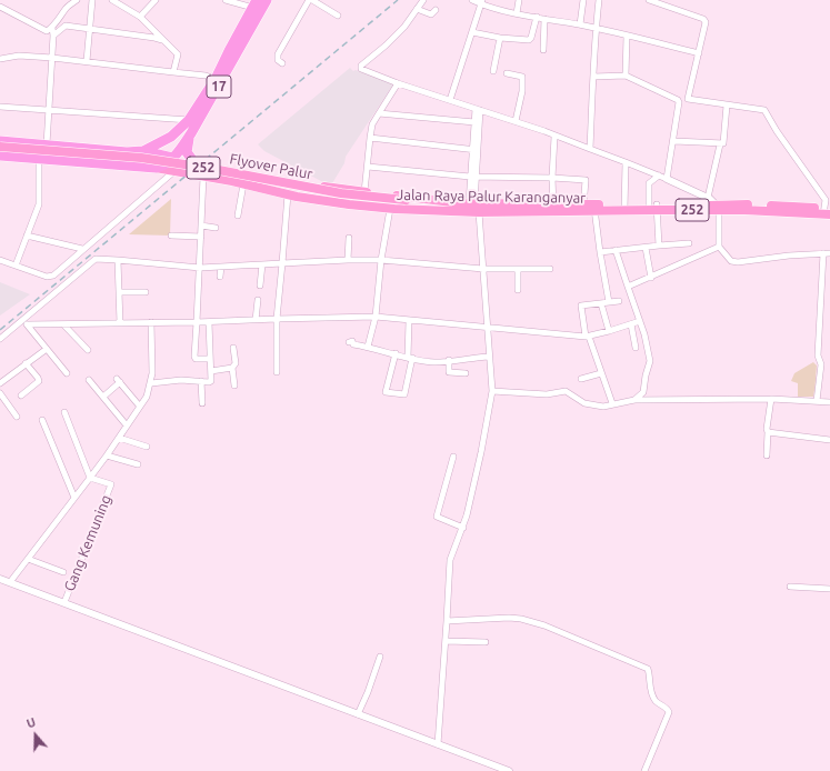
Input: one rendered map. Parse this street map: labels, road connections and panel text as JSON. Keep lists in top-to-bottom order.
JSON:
{
  "streets": {
    "highway": ["17"],
    "main road": ["Flyover Palur", "252", "Jalan Raya Palur Karanganyar"],
    "street": ["Gang Kemuning"]
  },
  "crossings": [
    ["17", "Jalan Raya Palur Karanganyar"],
    ["Flyover Palur", "Jalan Raya Palur Karanganyar"]
  ],
  "north": "top"
}
